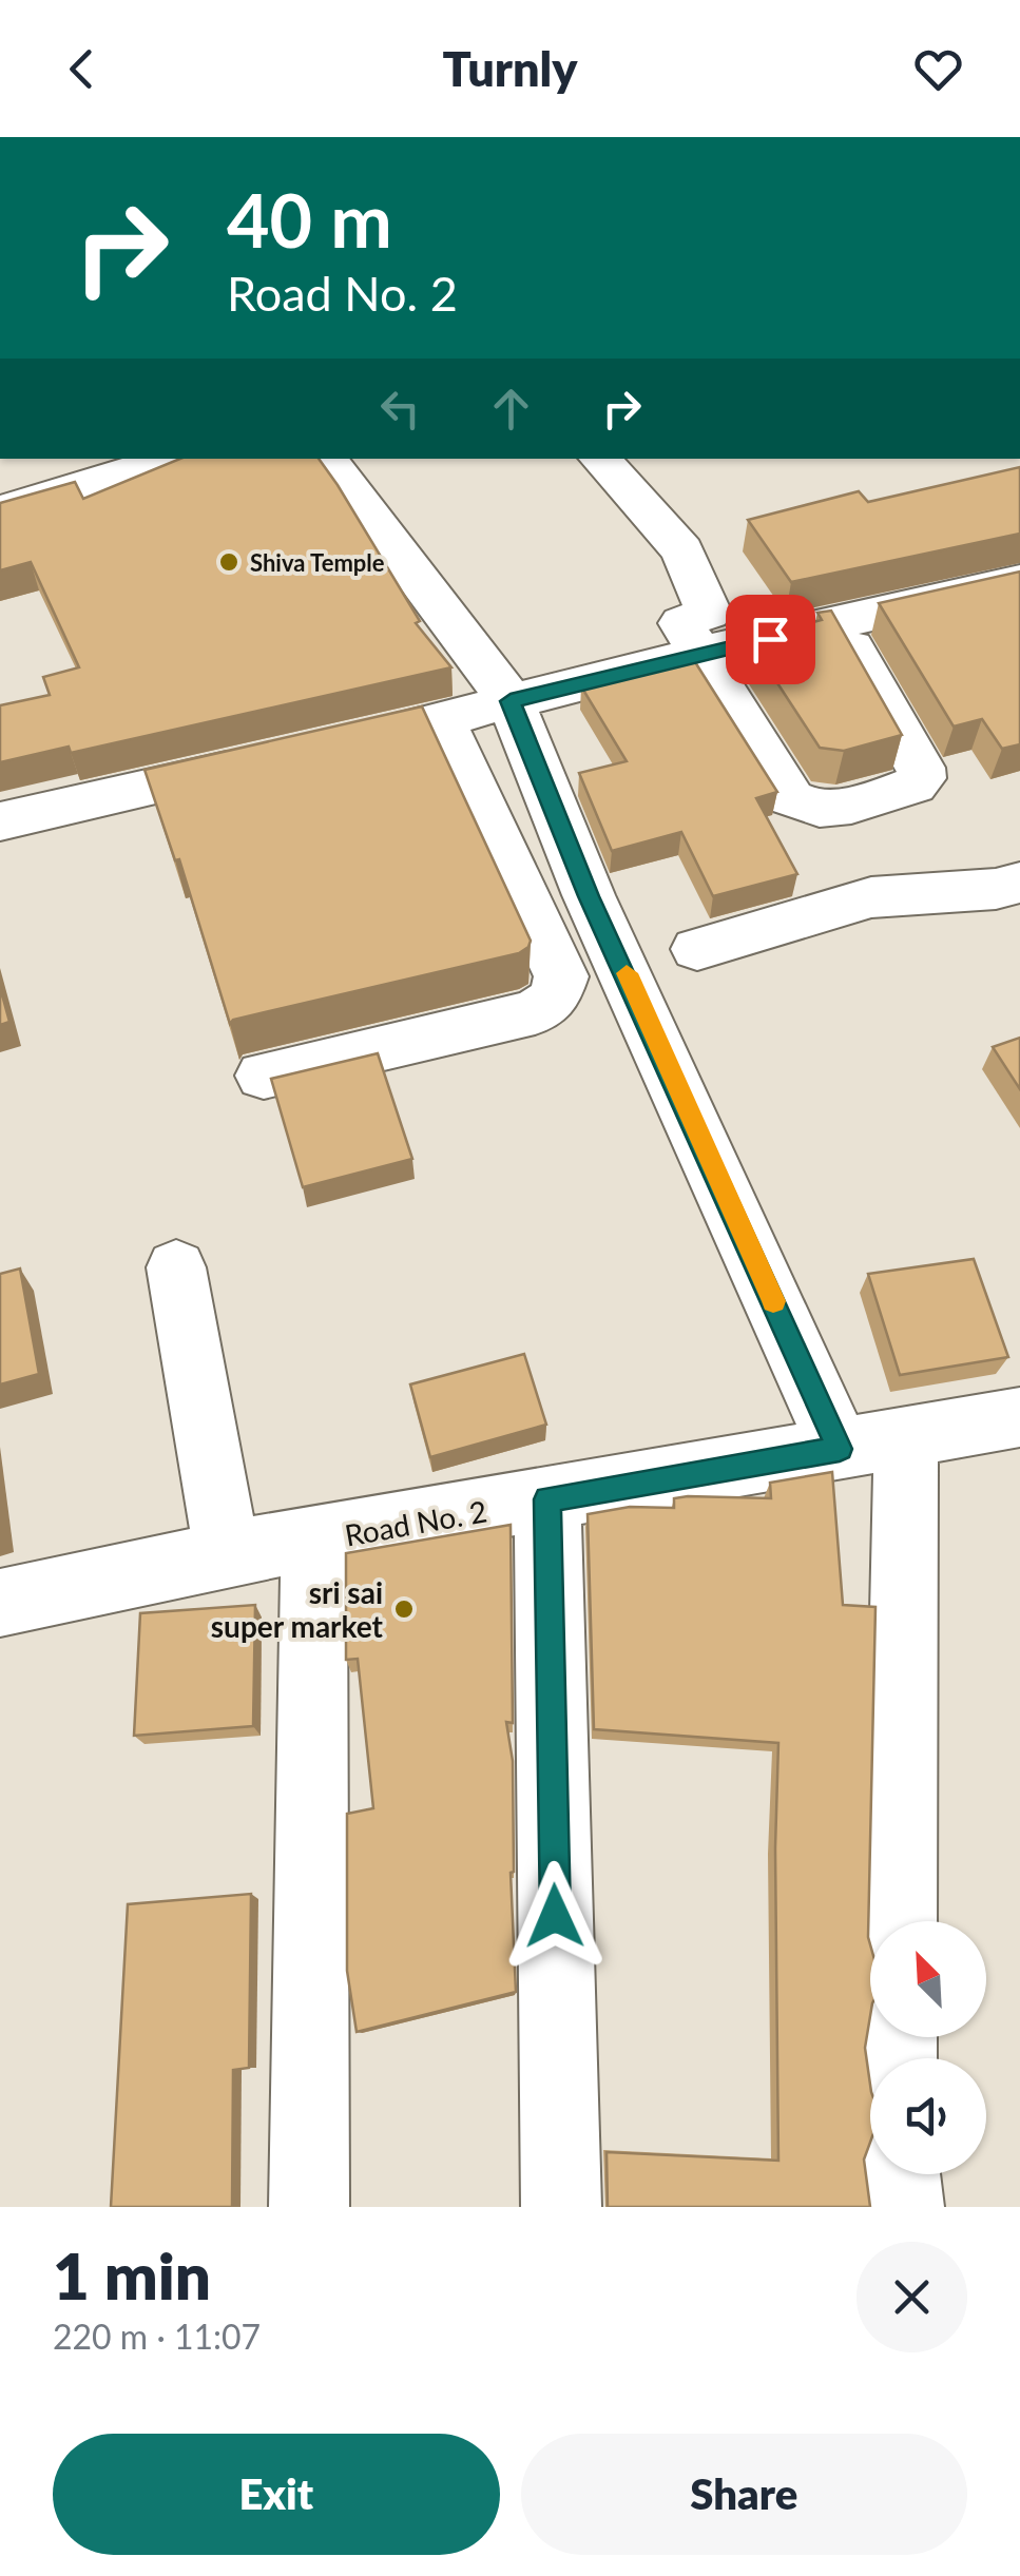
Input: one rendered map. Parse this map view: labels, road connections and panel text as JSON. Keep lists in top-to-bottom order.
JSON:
{
  "streets": {
    "street": ["Road No. 2"]
  },
  "places": ["Shiva Temple", "sri sai super market"],
  "north": "top left",
  "page": {
    "header": "Turnly",
    "turn": ["40 m", "Road No. 2"],
    "heading": ["1 min", "220 m · 11:07"],
    "buttons": ["Exit", "Share"]
  }
}
